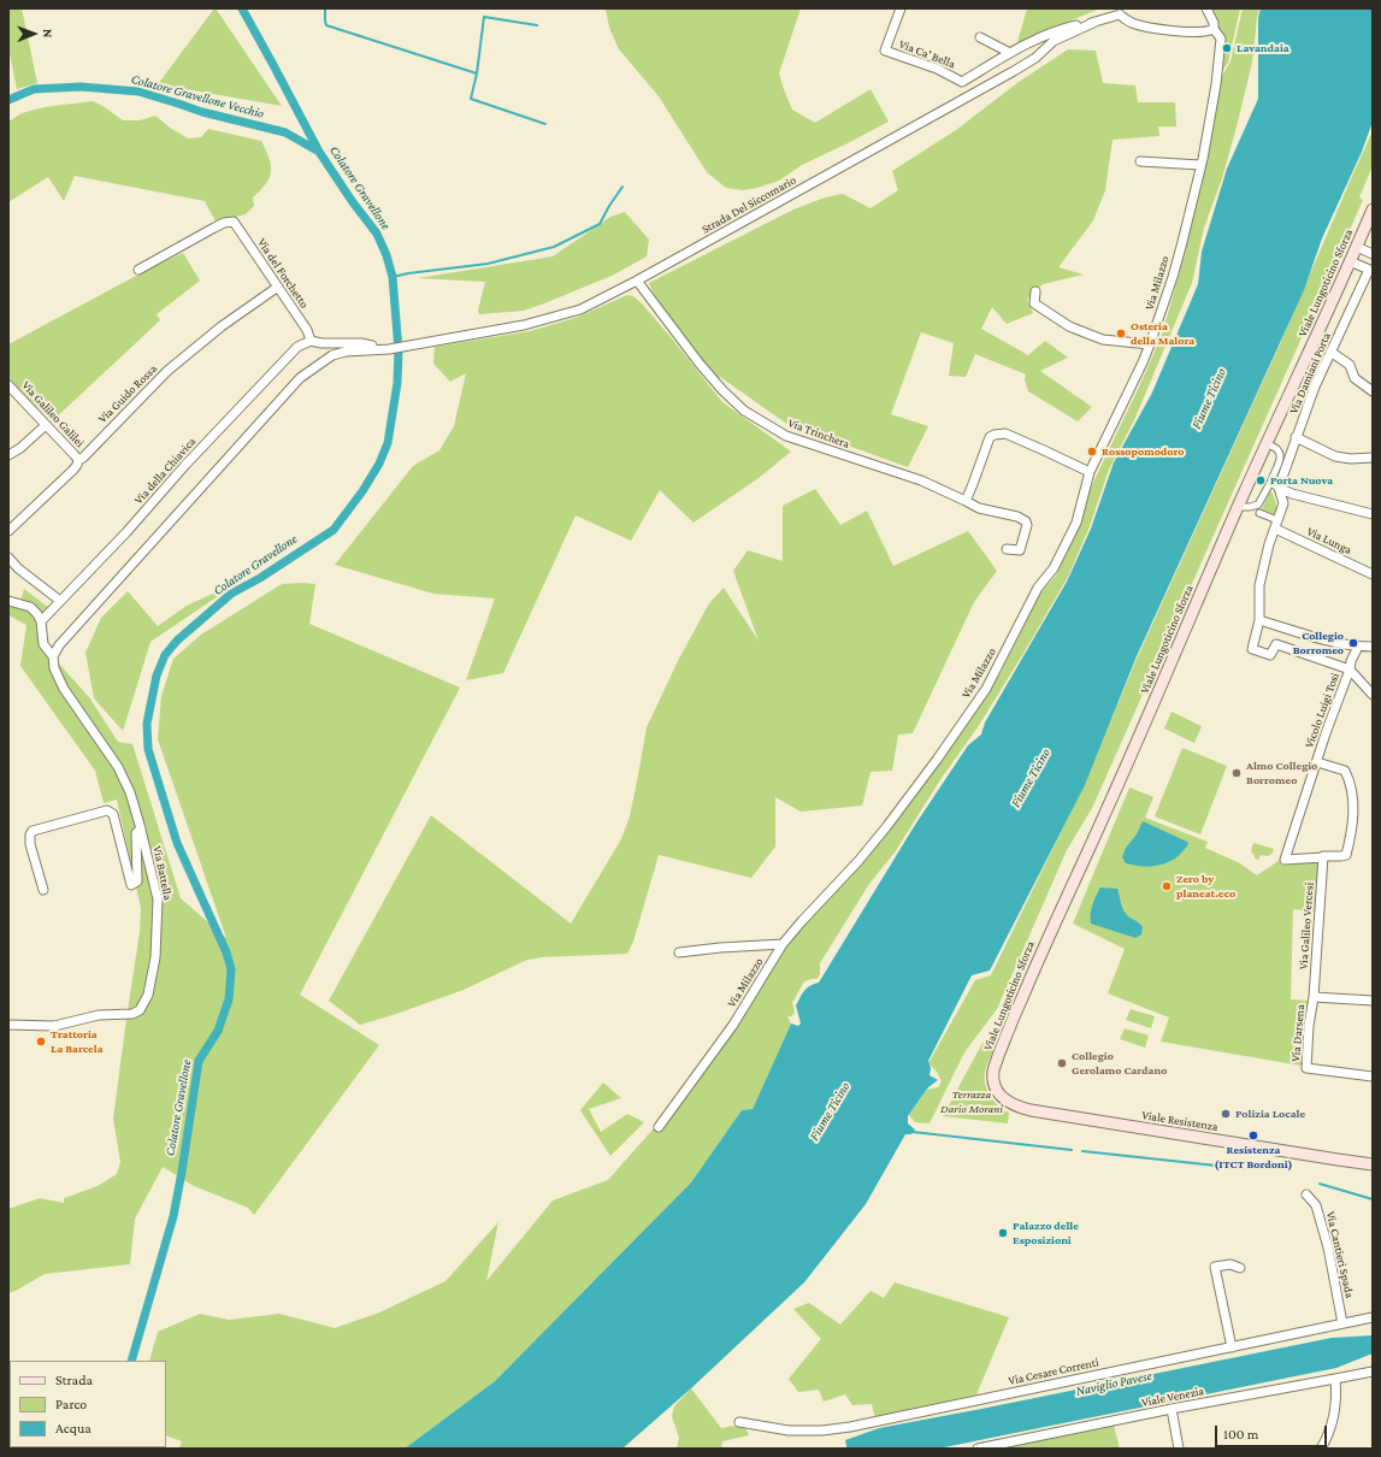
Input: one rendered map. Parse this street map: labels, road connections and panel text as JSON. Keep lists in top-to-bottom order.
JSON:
{
  "streets": {
    "main road": ["Viale Lungoticino Sforza", "Viale Resistenza"],
    "street": [
      "Via Ca' Bella",
      "Strada Del Siccomario",
      "Via del Forchetto",
      "Via Milazzo",
      "Via Damiani Porta",
      "Via Guido Rossa",
      "Via Galileo Galilei",
      "Via Trinchera",
      "Via della Chiavica",
      "Via Lunga",
      "Vicolo Luigi Tosi",
      "Via Battella",
      "Via Galileo Vercesi",
      "Via Darsena",
      "Via Cantieri Spada",
      "Via Cesare Correnti",
      "Viale Venezia"
    ]
  },
  "crossings": [
    ["Via Ca' Bella", "Strada Del Siccomario"],
    ["Strada Del Siccomario", "Via Trinchera"],
    ["Via del Forchetto", "Via Guido Rossa"],
    ["Via del Forchetto", "Via della Chiavica"],
    ["Viale Lungoticino Sforza", "Viale Resistenza"],
    ["Via Guido Rossa", "Via Galileo Galilei"],
    ["Via della Chiavica", "Via Battella"],
    ["Vicolo Luigi Tosi", "Via Galileo Vercesi"],
    ["Via Galileo Vercesi", "Via Darsena"],
    ["Via Cantieri Spada", "Via Cesare Correnti"]
  ],
  "water": [
    "Colatore Gravellone Vecchio",
    "Colatore Gravellone",
    "Fiume Ticino",
    "Naviglio Pavese"
  ],
  "parks": ["Terrazza Dario Morani"],
  "places": [
    "Lavandaia",
    "Osteria della Malora",
    "Rossopomodoro",
    "Porta Nuova",
    "Collegio Borromeo",
    "Almo Collegio Borromeo",
    "Zero by planeat.eco",
    "Trattoria La Barcela",
    "Collegio Gerolamo Cardano",
    "Polizia Locale",
    "Resistenza (ITCT Bordoni)",
    "Palazzo delle Esposizioni"
  ],
  "legend": ["Strada", "Parco", "Acqua"],
  "scale_bar": "100 m",
  "north": "right"
}
